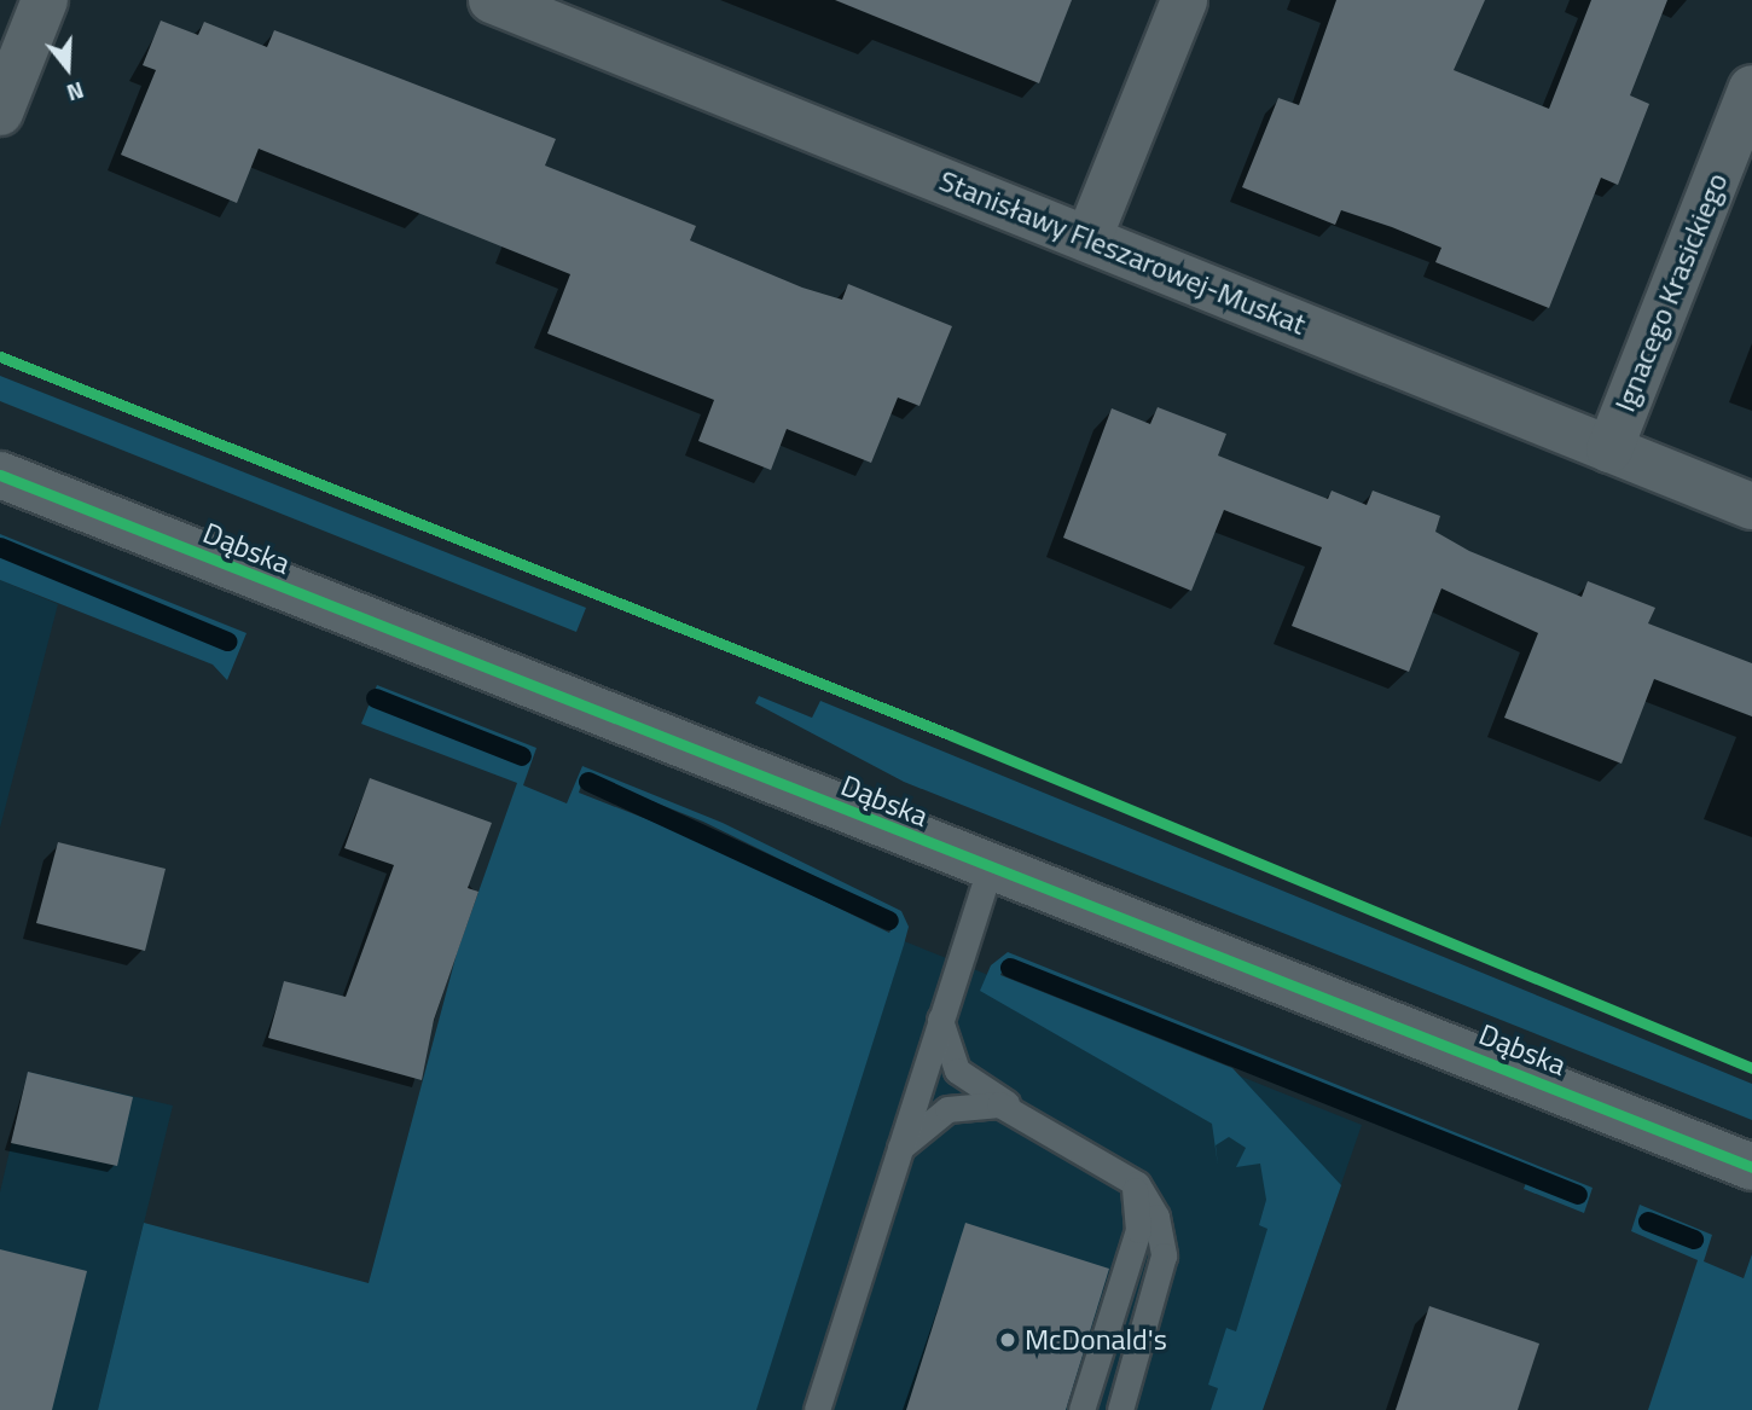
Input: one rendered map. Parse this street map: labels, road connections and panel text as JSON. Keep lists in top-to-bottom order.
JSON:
{
  "streets": {
    "street": ["Stanisławy Fleszarowej-Muskat", "Ignacego Krasickiego", "Dąbska"]
  },
  "crossings": [
    ["Stanisławy Fleszarowej-Muskat", "Ignacego Krasickiego"]
  ],
  "places": ["McDonald's"],
  "north": "bottom"
}
